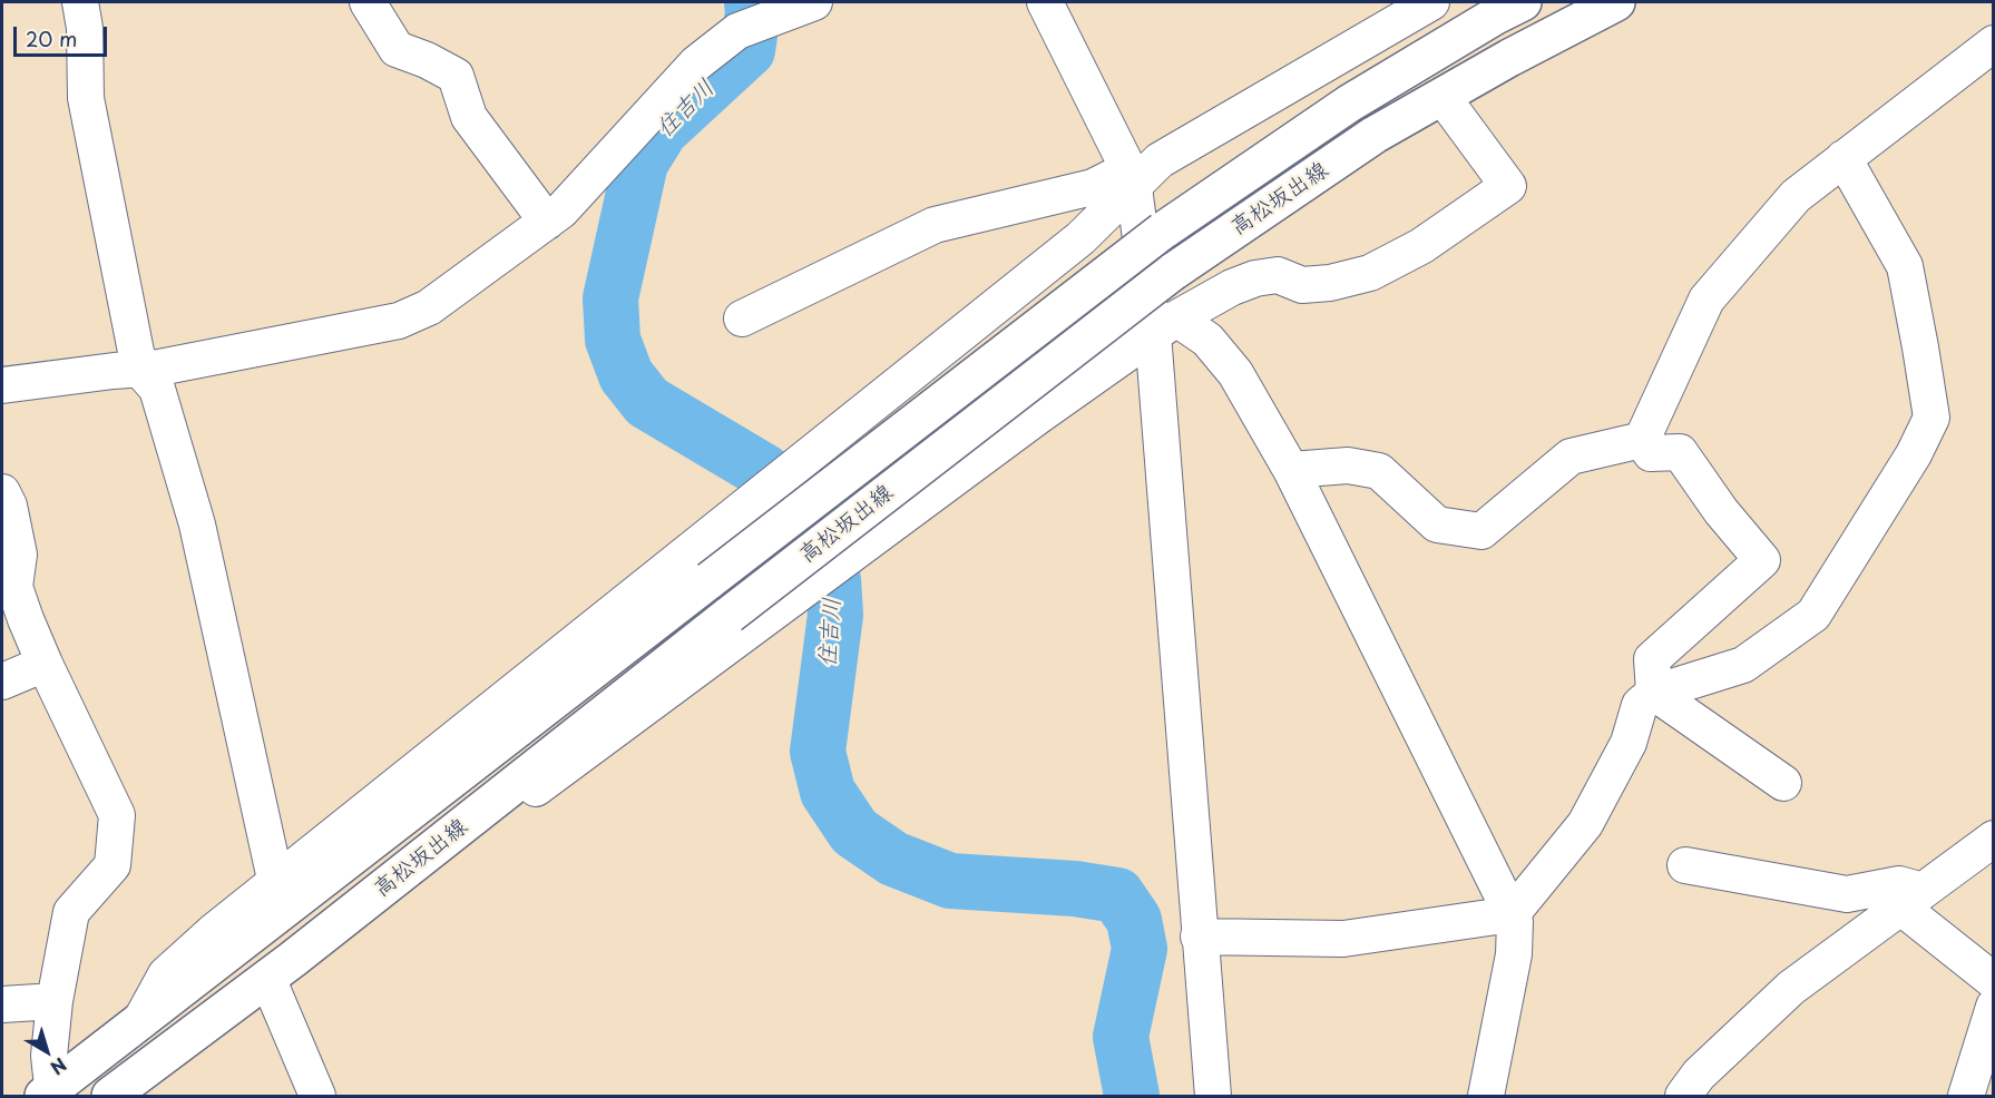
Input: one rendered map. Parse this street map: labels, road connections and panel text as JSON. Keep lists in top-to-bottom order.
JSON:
{
  "streets": {
    "main road": ["高松坂出線"]
  },
  "water": ["住吉川"],
  "scale_bar": "20 m",
  "north": "bottom right"
}
